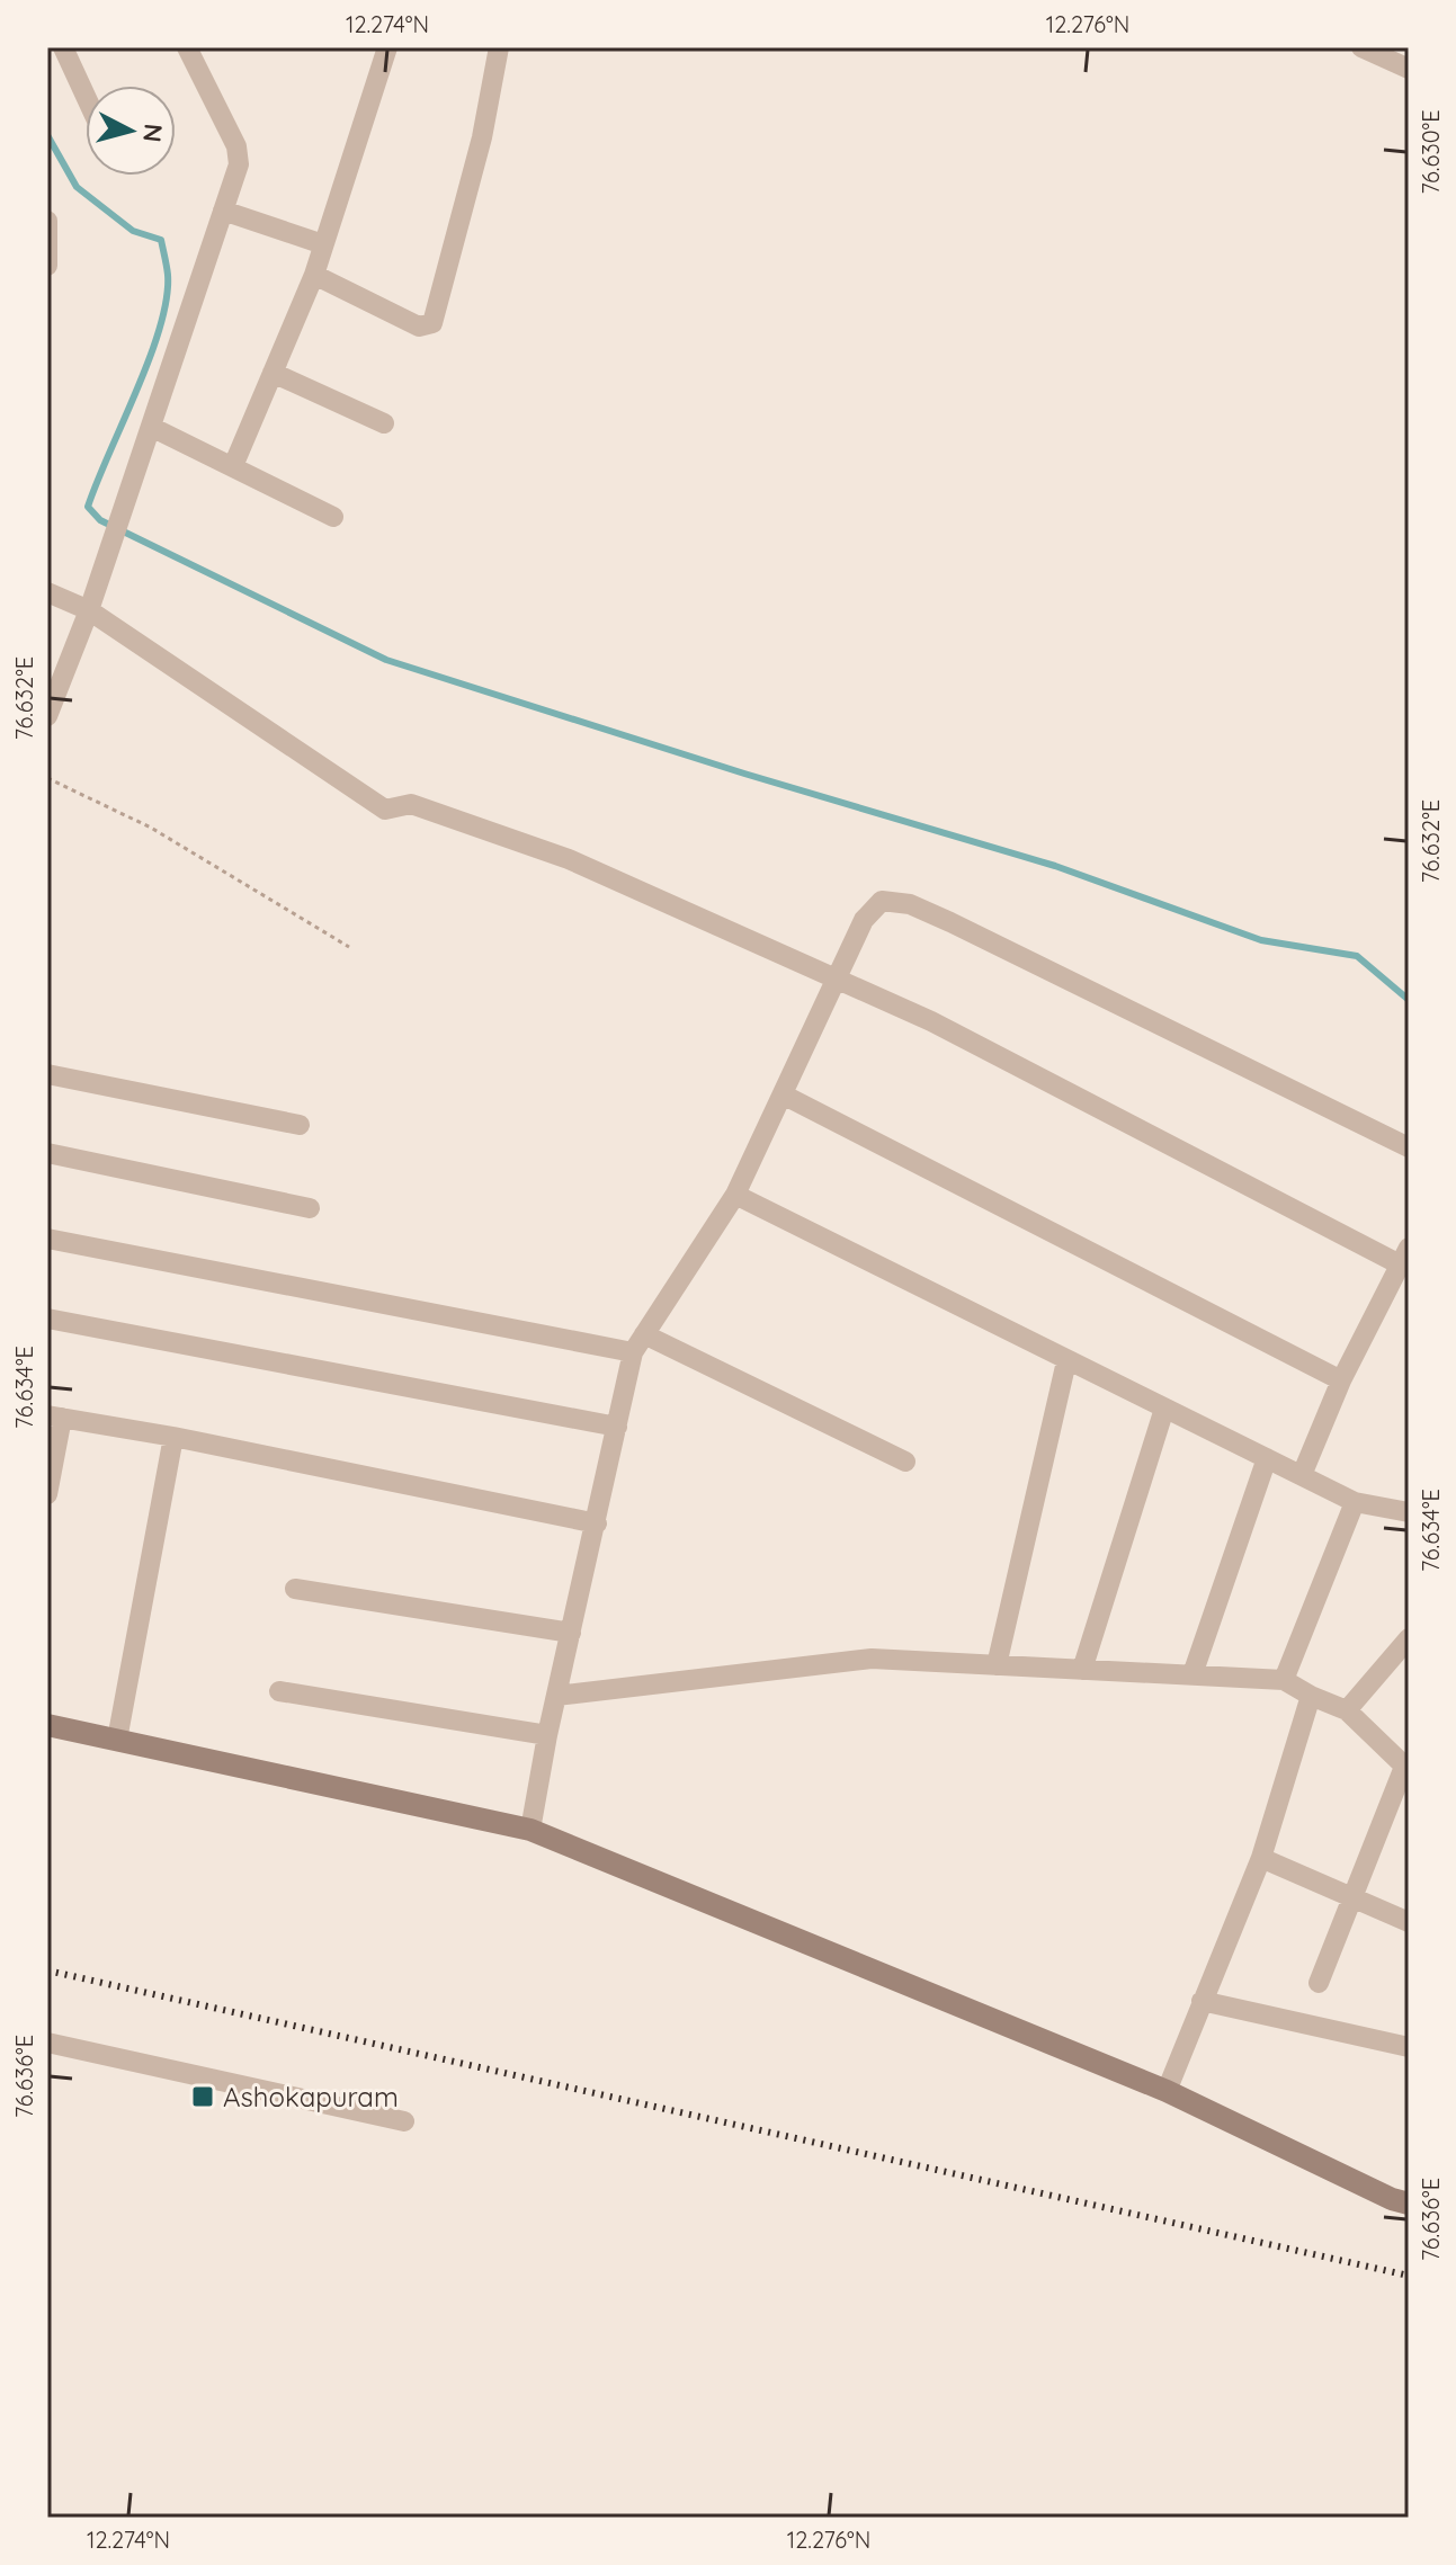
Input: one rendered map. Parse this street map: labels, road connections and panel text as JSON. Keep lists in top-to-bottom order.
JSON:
{
  "places": {
    "transit": ["Ashokapuram"]
  },
  "north": "right",
  "coordinates": [
    "12.274°N",
    "12.276°N",
    "76.630°E",
    "76.632°E",
    "76.634°E",
    "76.636°E"
  ]
}
